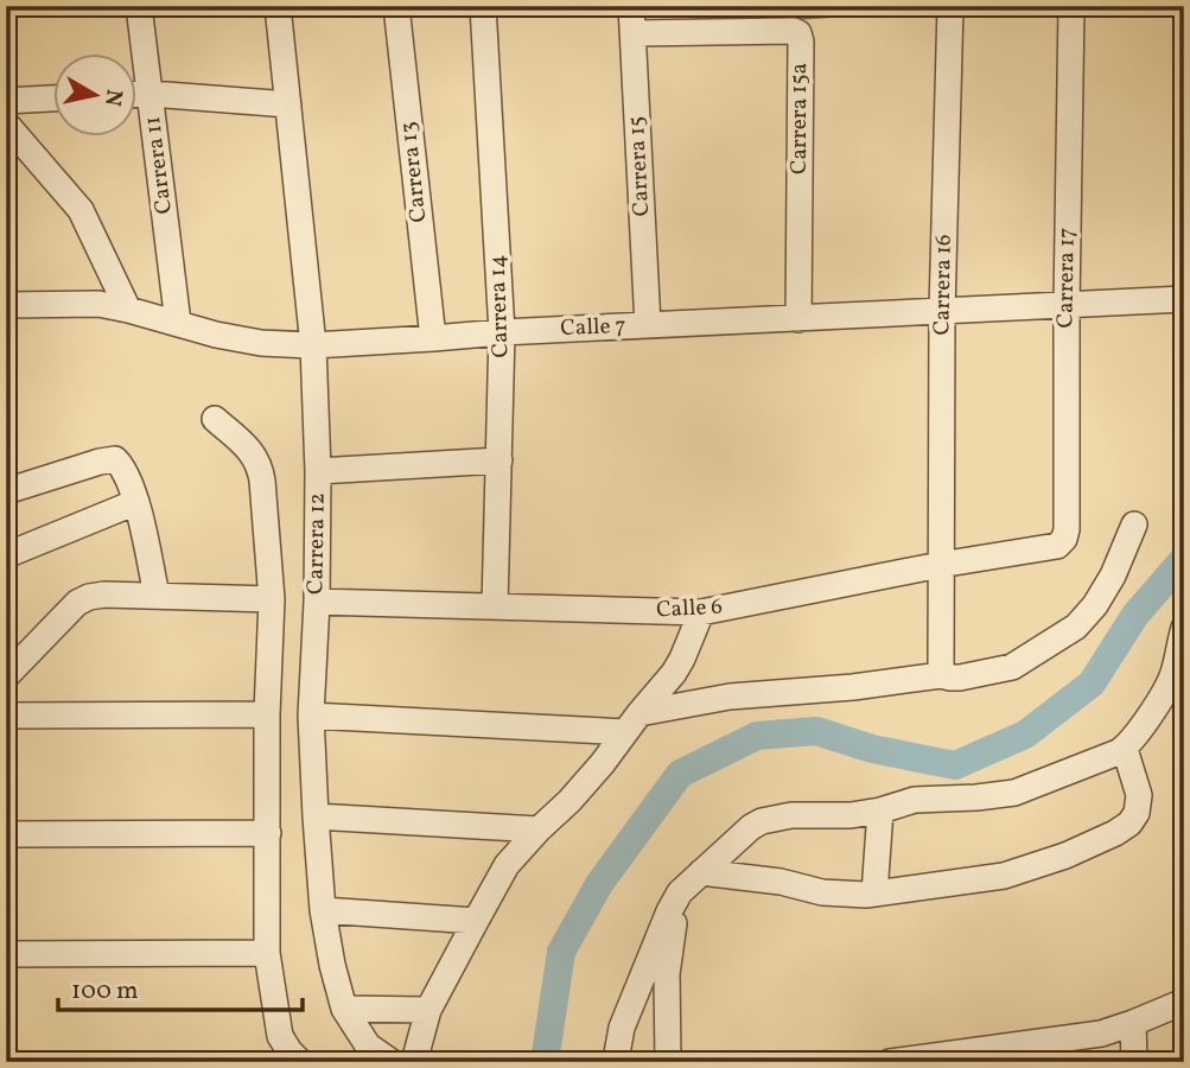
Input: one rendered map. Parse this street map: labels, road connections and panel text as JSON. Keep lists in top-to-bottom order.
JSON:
{
  "streets": {
    "street": [
      "Carrera 15a",
      "Carrera 11",
      "Carrera 15",
      "Carrera 13",
      "Carrera 17",
      "Carrera 16",
      "Carrera 14",
      "Calle 7",
      "Carrera 12",
      "Calle 6"
    ]
  },
  "crossings": [
    ["Carrera 15a", "Carrera 15"],
    ["Carrera 15a", "Calle 7"],
    ["Carrera 11", "Calle 7"],
    ["Carrera 15", "Calle 7"],
    ["Carrera 13", "Calle 7"],
    ["Carrera 17", "Calle 7"],
    ["Carrera 17", "Calle 6"],
    ["Carrera 16", "Calle 7"],
    ["Carrera 16", "Calle 6"],
    ["Carrera 14", "Calle 7"],
    ["Carrera 14", "Calle 6"],
    ["Calle 7", "Carrera 12"],
    ["Carrera 12", "Calle 6"]
  ],
  "scale_bar": "100 m",
  "north": "right"
}
